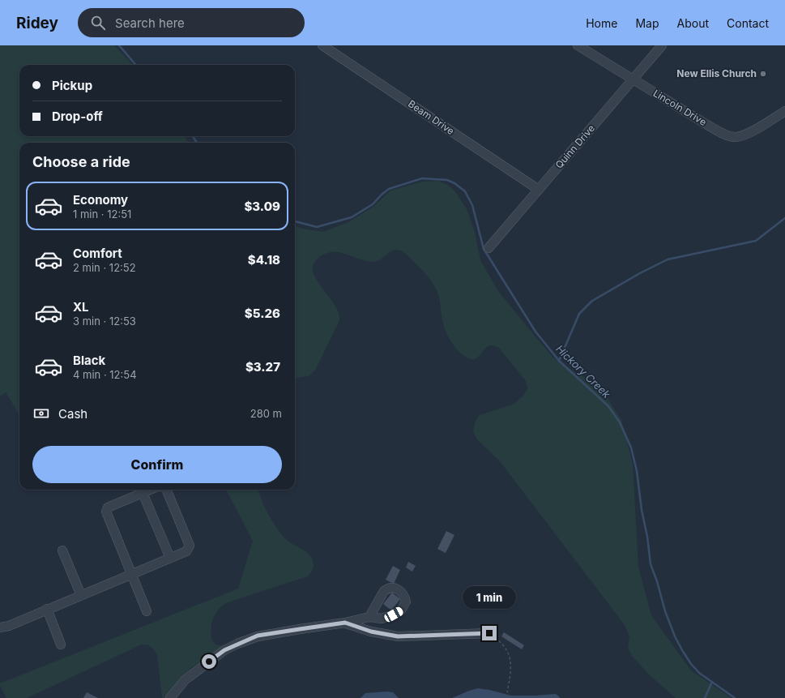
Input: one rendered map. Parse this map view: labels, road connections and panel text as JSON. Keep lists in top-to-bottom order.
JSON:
{
  "streets": {
    "street": ["Lincoln Drive", "Beam Drive", "Quinn Drive"]
  },
  "crossings": [
    ["Lincoln Drive", "Quinn Drive"],
    ["Beam Drive", "Quinn Drive"]
  ],
  "water": ["Hickory Creek"],
  "places": ["New Ellis Church"],
  "page": {
    "header": "Ridey",
    "search": "Search here",
    "nav": [
      "Home",
      "Map",
      "About",
      "Contact"
    ],
    "banner": ["Pickup", "Drop-off"],
    "heading": "Choose a ride",
    "list": [
      {
        "name": "Economy",
        "note": "1 min · 12:51",
        "value": "$3.09"
      },
      {
        "name": "Comfort",
        "note": "2 min · 12:52",
        "value": "$4.18"
      },
      {
        "name": "XL",
        "note": "3 min · 12:53",
        "value": "$5.26"
      },
      {
        "name": "Black",
        "note": "4 min · 12:54",
        "value": "$3.27"
      }
    ],
    "pay": ["Cash", "280 m"],
    "buttons": "Confirm",
    "bubble": "1 min"
  }
}
